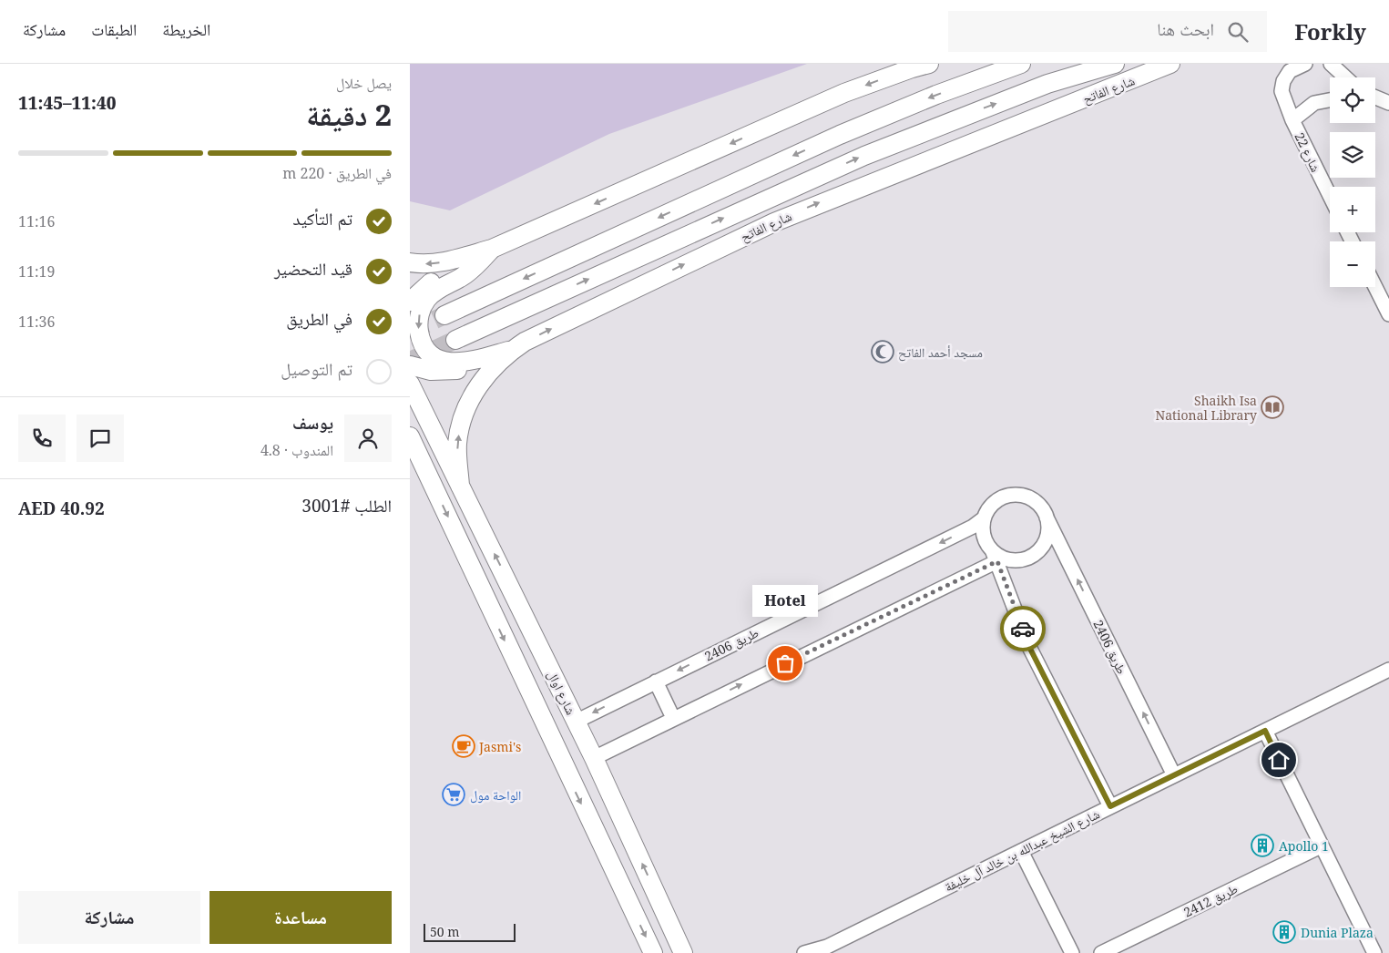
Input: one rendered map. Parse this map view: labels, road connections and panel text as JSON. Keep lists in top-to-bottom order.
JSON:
{
  "streets": {
    "main road": ["شارع الفاتح", "شارع اوال"],
    "street": [
      "شارع 22",
      "طريق 2406",
      "شارع الشيخ عبدالله بن خالد آل خليفة",
      "طريق 2412"
    ]
  },
  "crossings": [
    ["شارع الفاتح", "شارع اوال"],
    ["طريق 2406", "شارع اوال"],
    ["طريق 2406", "شارع الشيخ عبدالله بن خالد آل خليفة"]
  ],
  "places": {
    "mosque": ["مسجد أحمد الفاتح"],
    "library": ["Shaikh Isa National Library"],
    "other": ["Hotel"],
    "cafe": ["Jasmi's"],
    "supermarket": ["الواحة مول"],
    "building": ["Apollo 1", "Dunia Plaza"]
  },
  "scale_bar": "50 m",
  "page": {
    "header": "Forkly",
    "search": "ابحث هنا",
    "nav": ["الخريطة", "الطبقات", "مشاركة"],
    "heading": ["2 دقيقة", "يصل خلال", "11:40–11:45"],
    "panel": [
      "يوسف",
      "المندوب · 4.8",
      "الطلب #3001",
      "AED 40.92"
    ],
    "map_buttons": ["+", "−"],
    "bar": "في الطريق · 220 m",
    "list": [
      ["تم التأكيد", "11:16"],
      ["قيد التحضير", "11:19"],
      ["في الطريق", "11:36"],
      "تم التوصيل"
    ],
    "bubble": "Hotel",
    "buttons": ["مساعدة", "مشاركة"],
    "scale": "50 m"
  }
}
